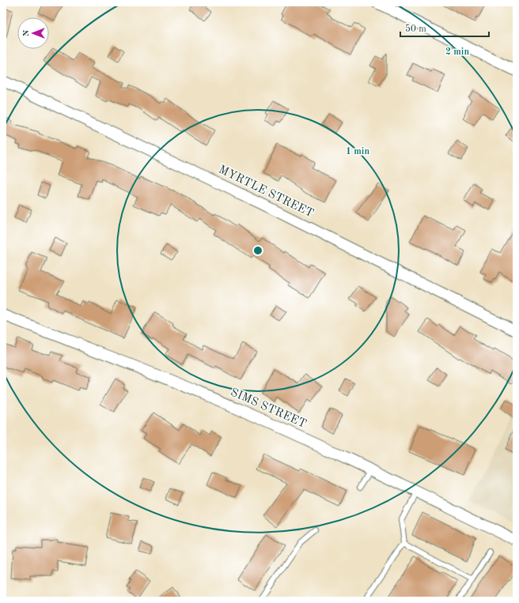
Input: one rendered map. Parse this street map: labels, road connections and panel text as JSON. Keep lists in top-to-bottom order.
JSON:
{
  "streets": {
    "street": ["MYRTLE STREET", "SIMS STREET"]
  },
  "scale_bar": "50 m",
  "north": "left",
  "rings": ["2 min", "1 min"]
}
